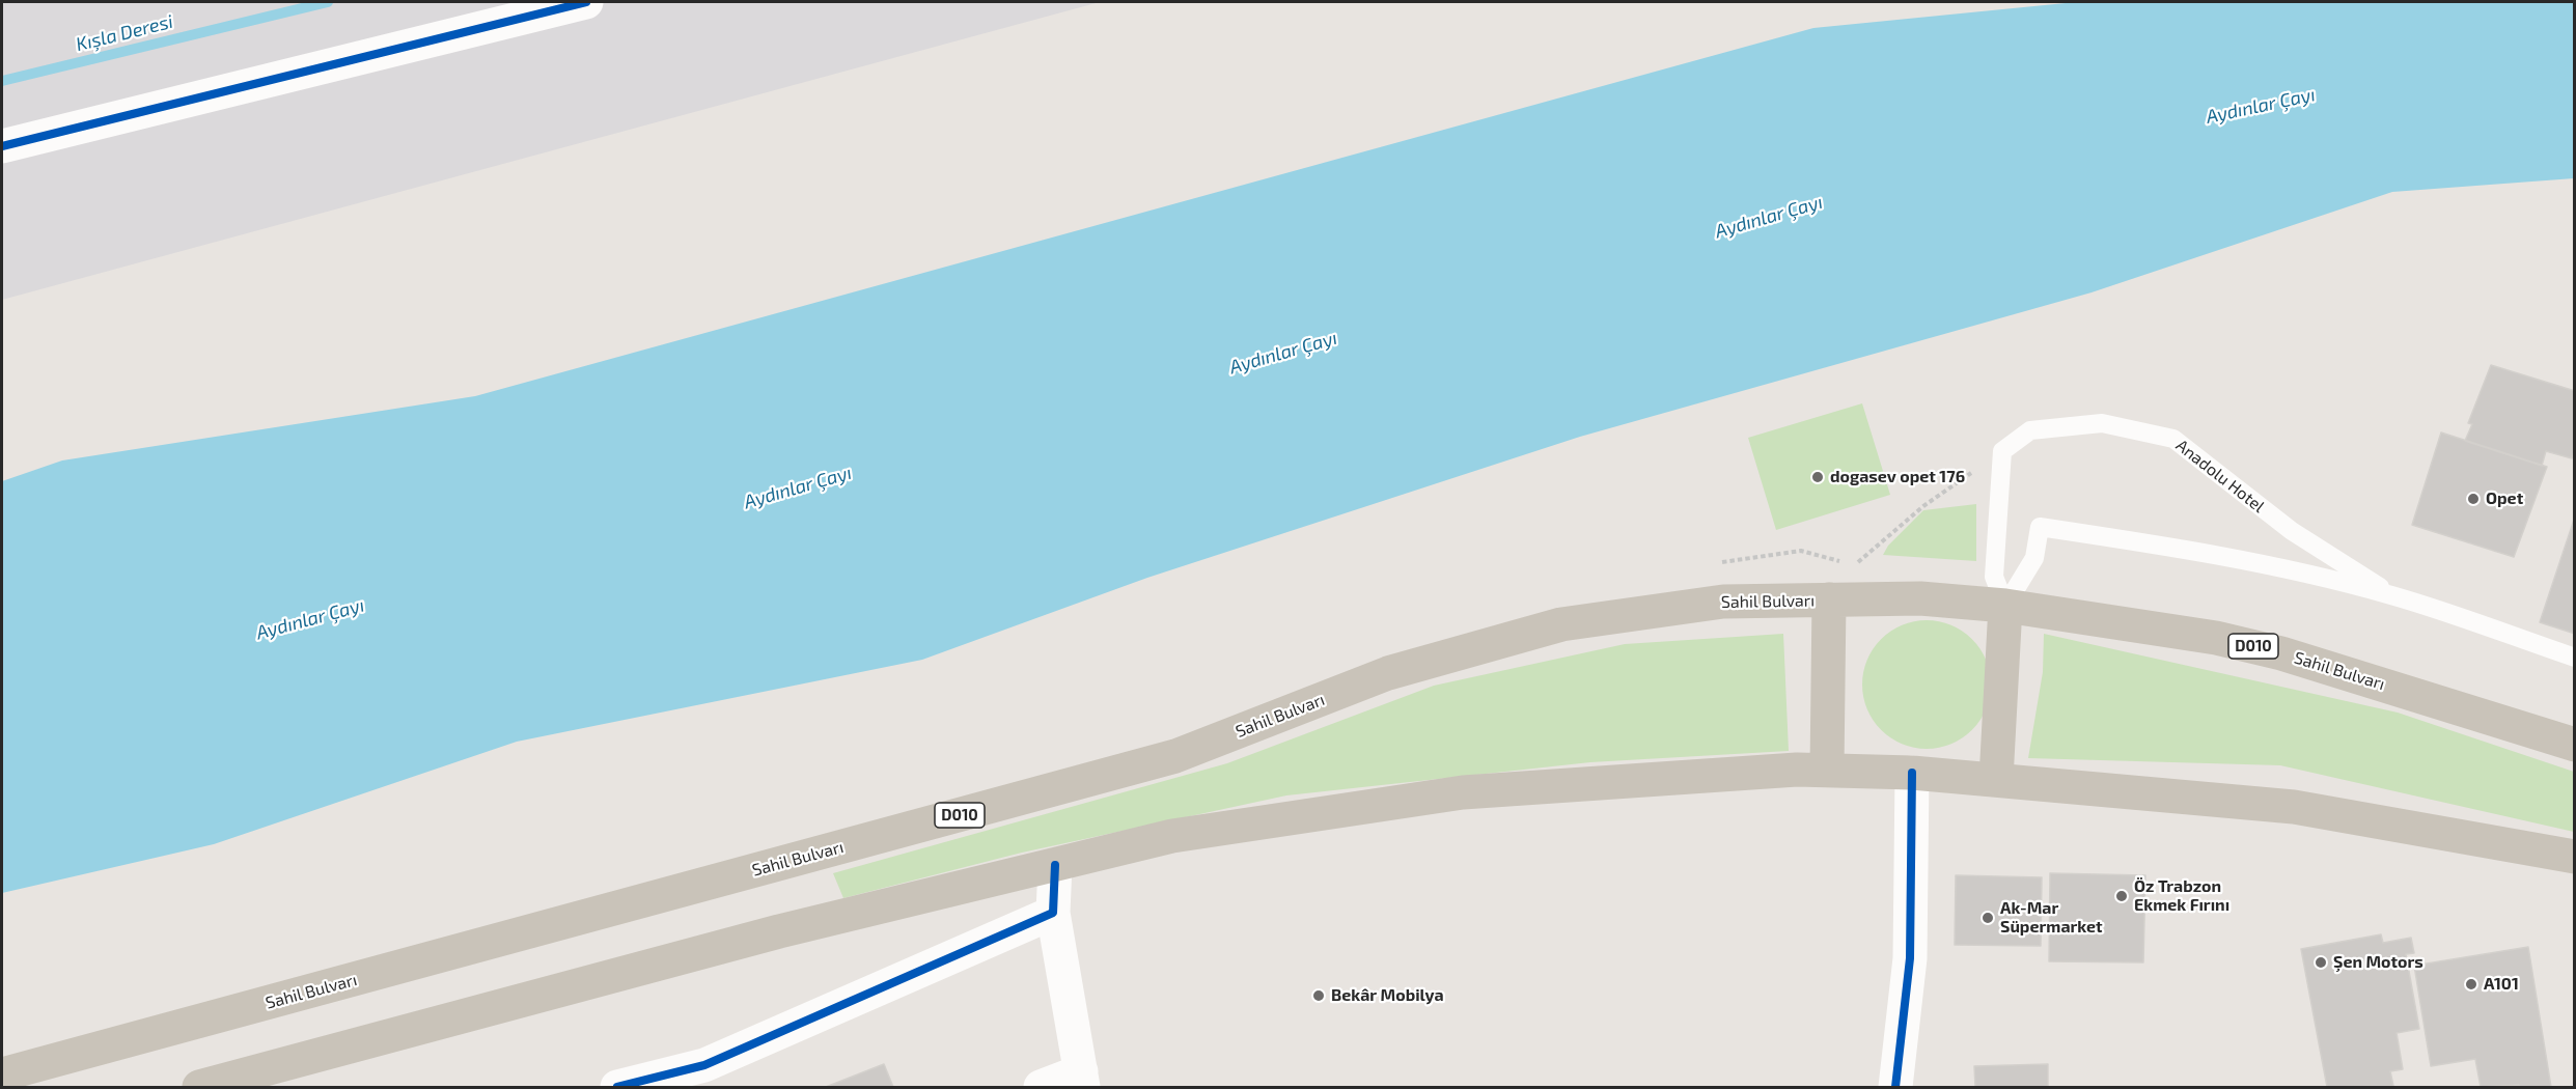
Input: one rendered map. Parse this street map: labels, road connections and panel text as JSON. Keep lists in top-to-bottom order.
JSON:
{
  "streets": {
    "highway": ["Sahil Bulvarı", "D010"],
    "lane": ["Anadolu Hotel"]
  },
  "water": ["Kışla Deresi", "Aydınlar Çayı"],
  "places": [
    "dogasev opet 176",
    "Opet",
    "Öz Trabzon Ekmek Fırını",
    "Ak-Mar Süpermarket",
    "Şen Motors",
    "A101",
    "Bekâr Mobilya"
  ]
}
